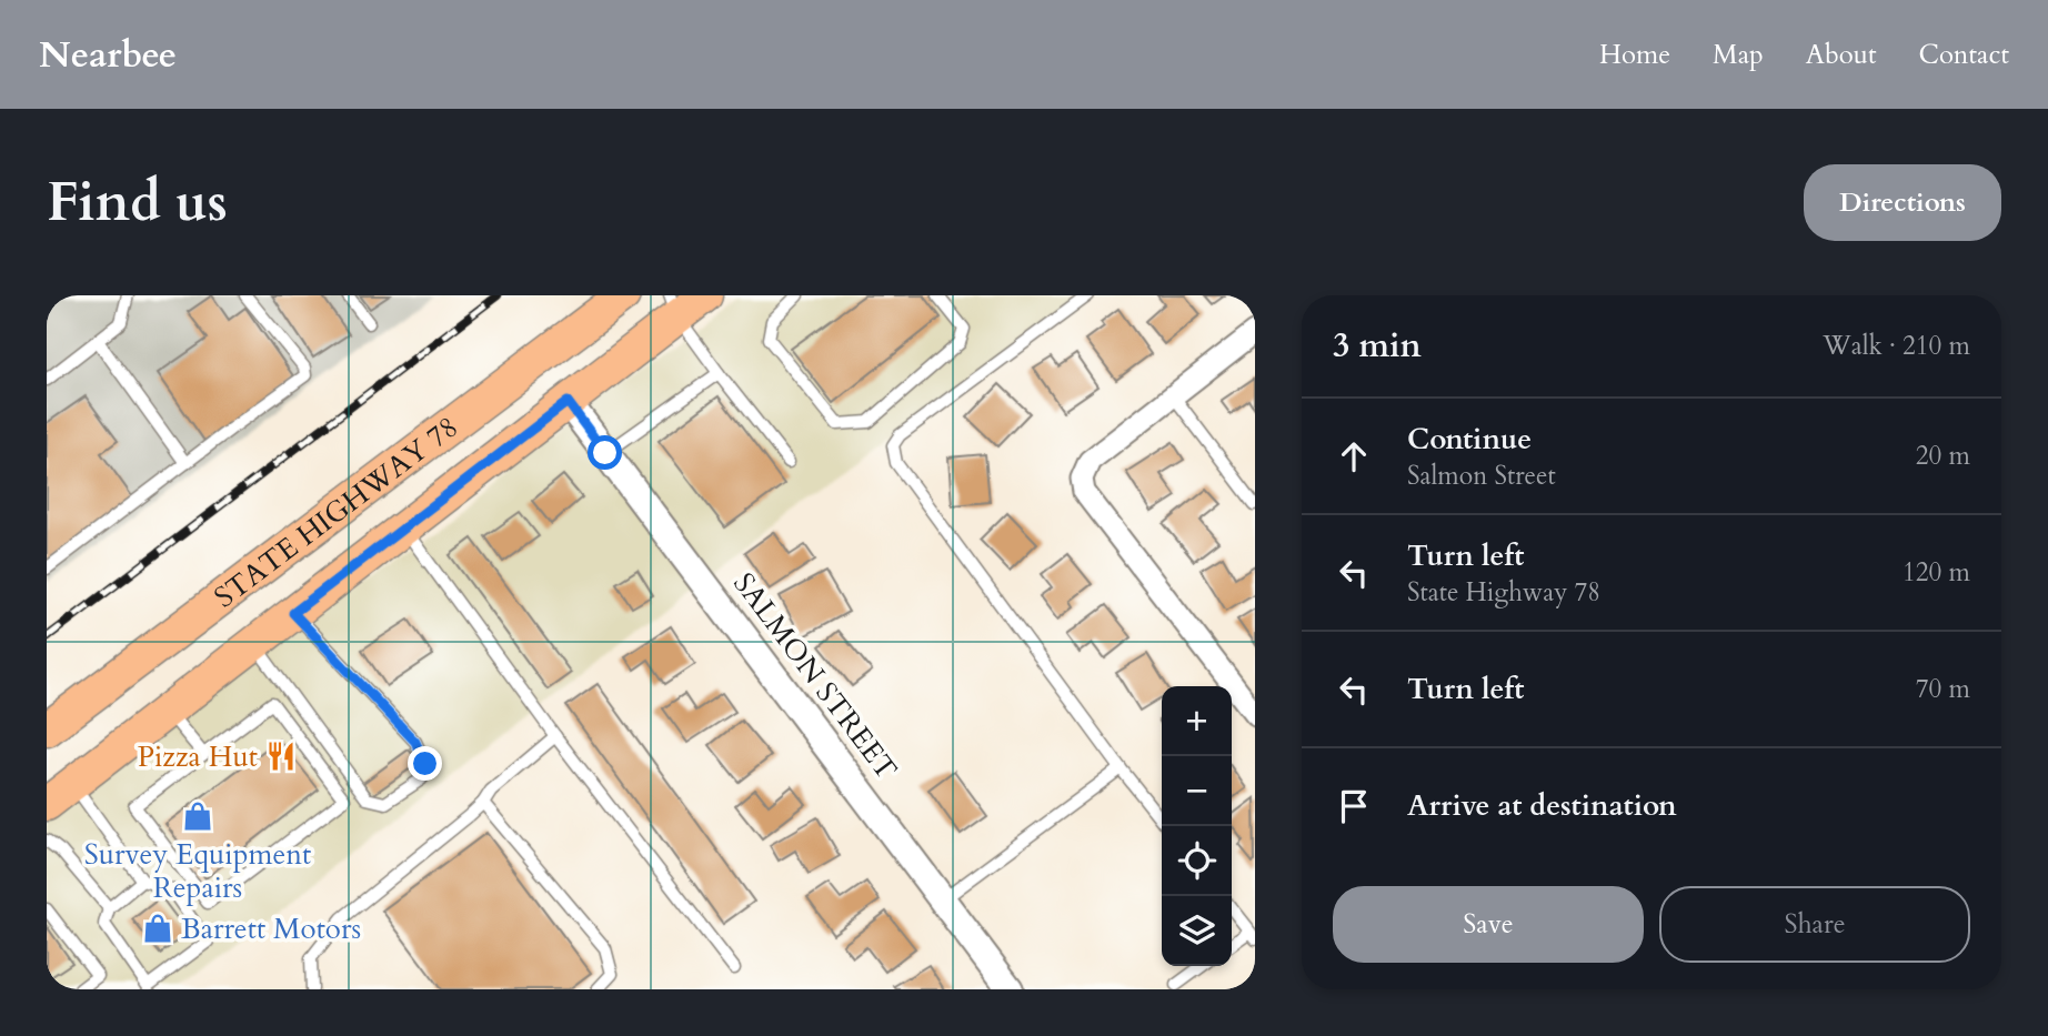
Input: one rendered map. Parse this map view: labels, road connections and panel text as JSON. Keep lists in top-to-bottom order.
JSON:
{
  "streets": {
    "main road": ["STATE HIGHWAY 78"],
    "street": ["SALMON STREET"]
  },
  "crossings": [
    ["STATE HIGHWAY 78", "SALMON STREET"]
  ],
  "places": {
    "restaurant": ["Pizza Hut"],
    "shop": ["Survey Equipment Repairs", "Barrett Motors"]
  },
  "page": {
    "header": "Nearbee",
    "nav": [
      "Home",
      "Map",
      "About",
      "Contact"
    ],
    "buttons": [
      "Directions",
      ["Save", "Share"]
    ],
    "title": "Find us",
    "heading": ["3 min", "Walk · 210 m"],
    "list": [
      ["Continue", "Salmon Street", "20 m"],
      ["Turn left", "State Highway 78", "120 m"],
      ["Turn left", "70 m"],
      "Arrive at destination"
    ],
    "map_buttons": ["+", "−"]
  }
}
